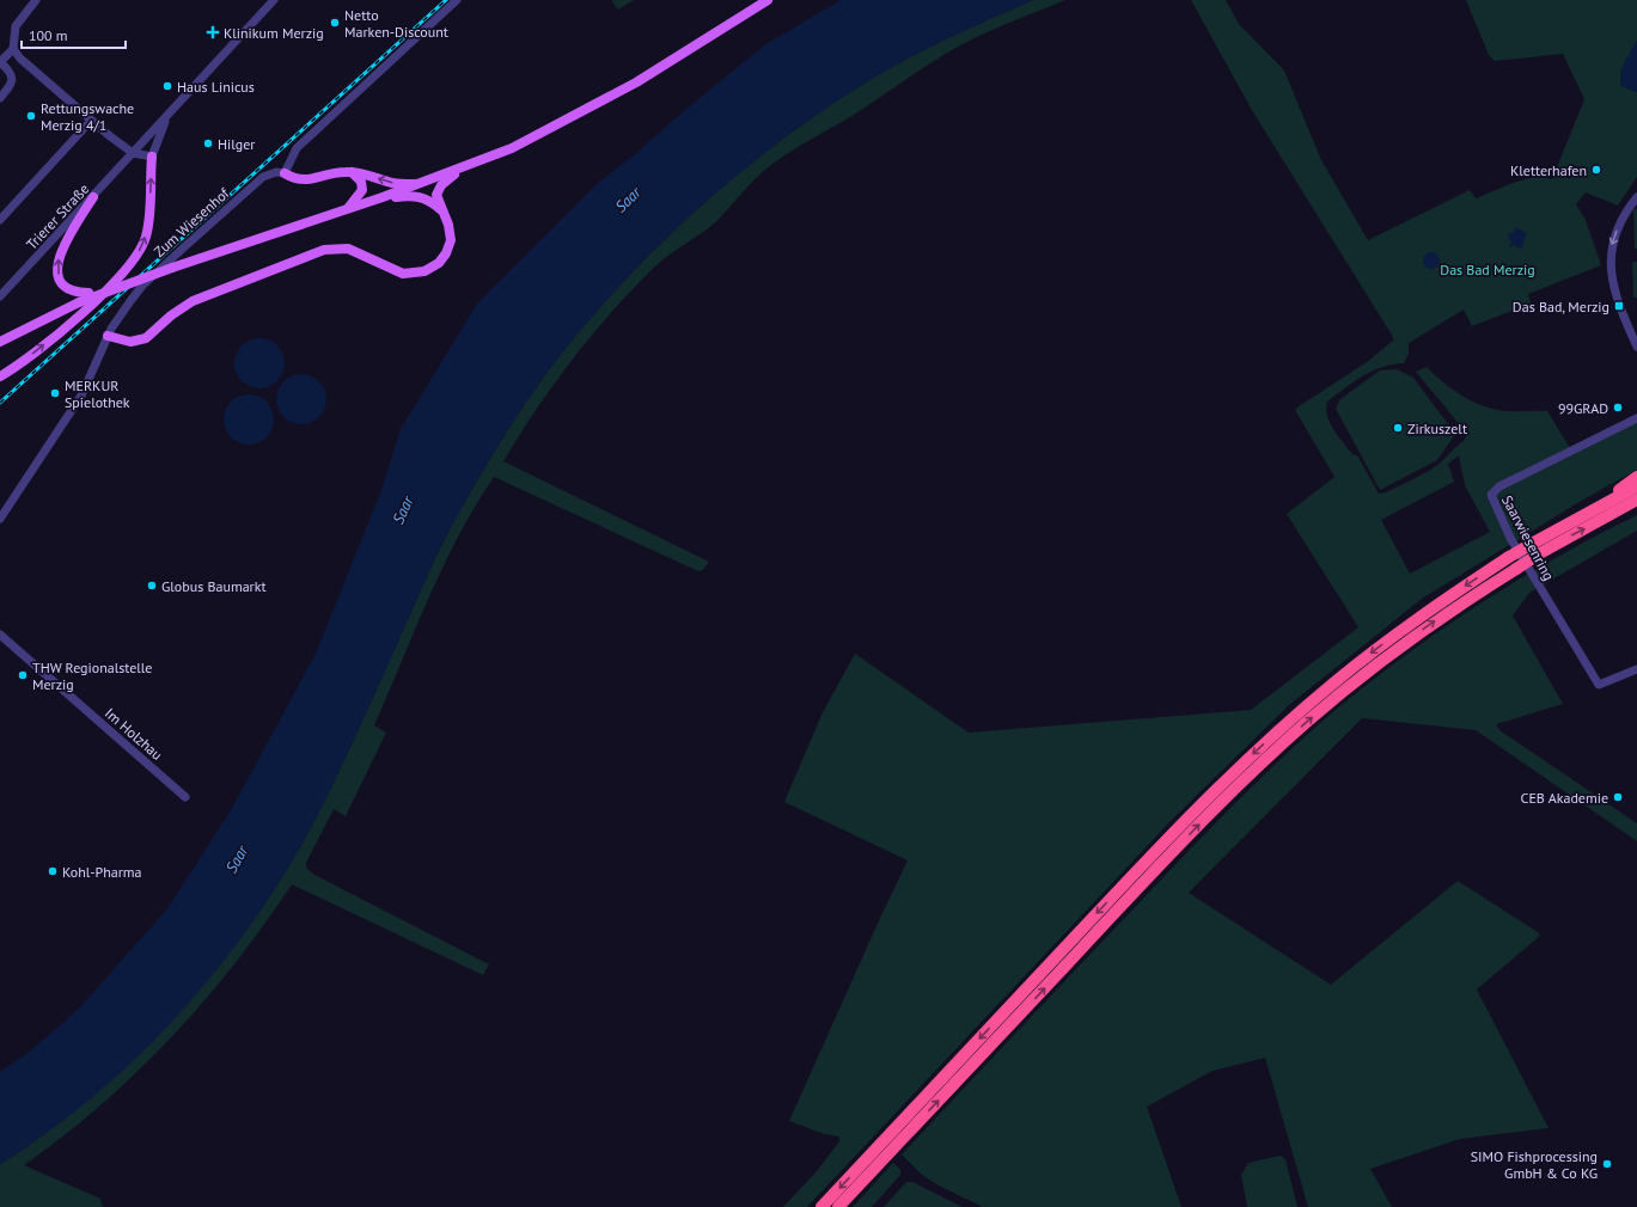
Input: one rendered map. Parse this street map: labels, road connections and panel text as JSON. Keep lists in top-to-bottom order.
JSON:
{
  "streets": {
    "street": [
      "Trierer Straße",
      "Zum Wiesenhof",
      "Saarwiesenring",
      "Im Holzhau"
    ]
  },
  "water": ["Saar"],
  "parks": ["Das Bad Merzig"],
  "places": {
    "other": [
      "Netto Marken-Discount",
      "Haus Linicus",
      "Rettungswache Merzig 4/1",
      "Hilger",
      "Kletterhafen",
      "MERKUR Spielothek",
      "99GRAD",
      "Zirkuszelt",
      "Globus Baumarkt",
      "THW Regionalstelle Merzig",
      "CEB Akademie",
      "Kohl-Pharma",
      "SIMO Fishprocessing GmbH & Co KG"
    ],
    "health": ["Klinikum Merzig"],
    "transit": ["Das Bad, Merzig"]
  },
  "scale_bar": "100 m"
}
